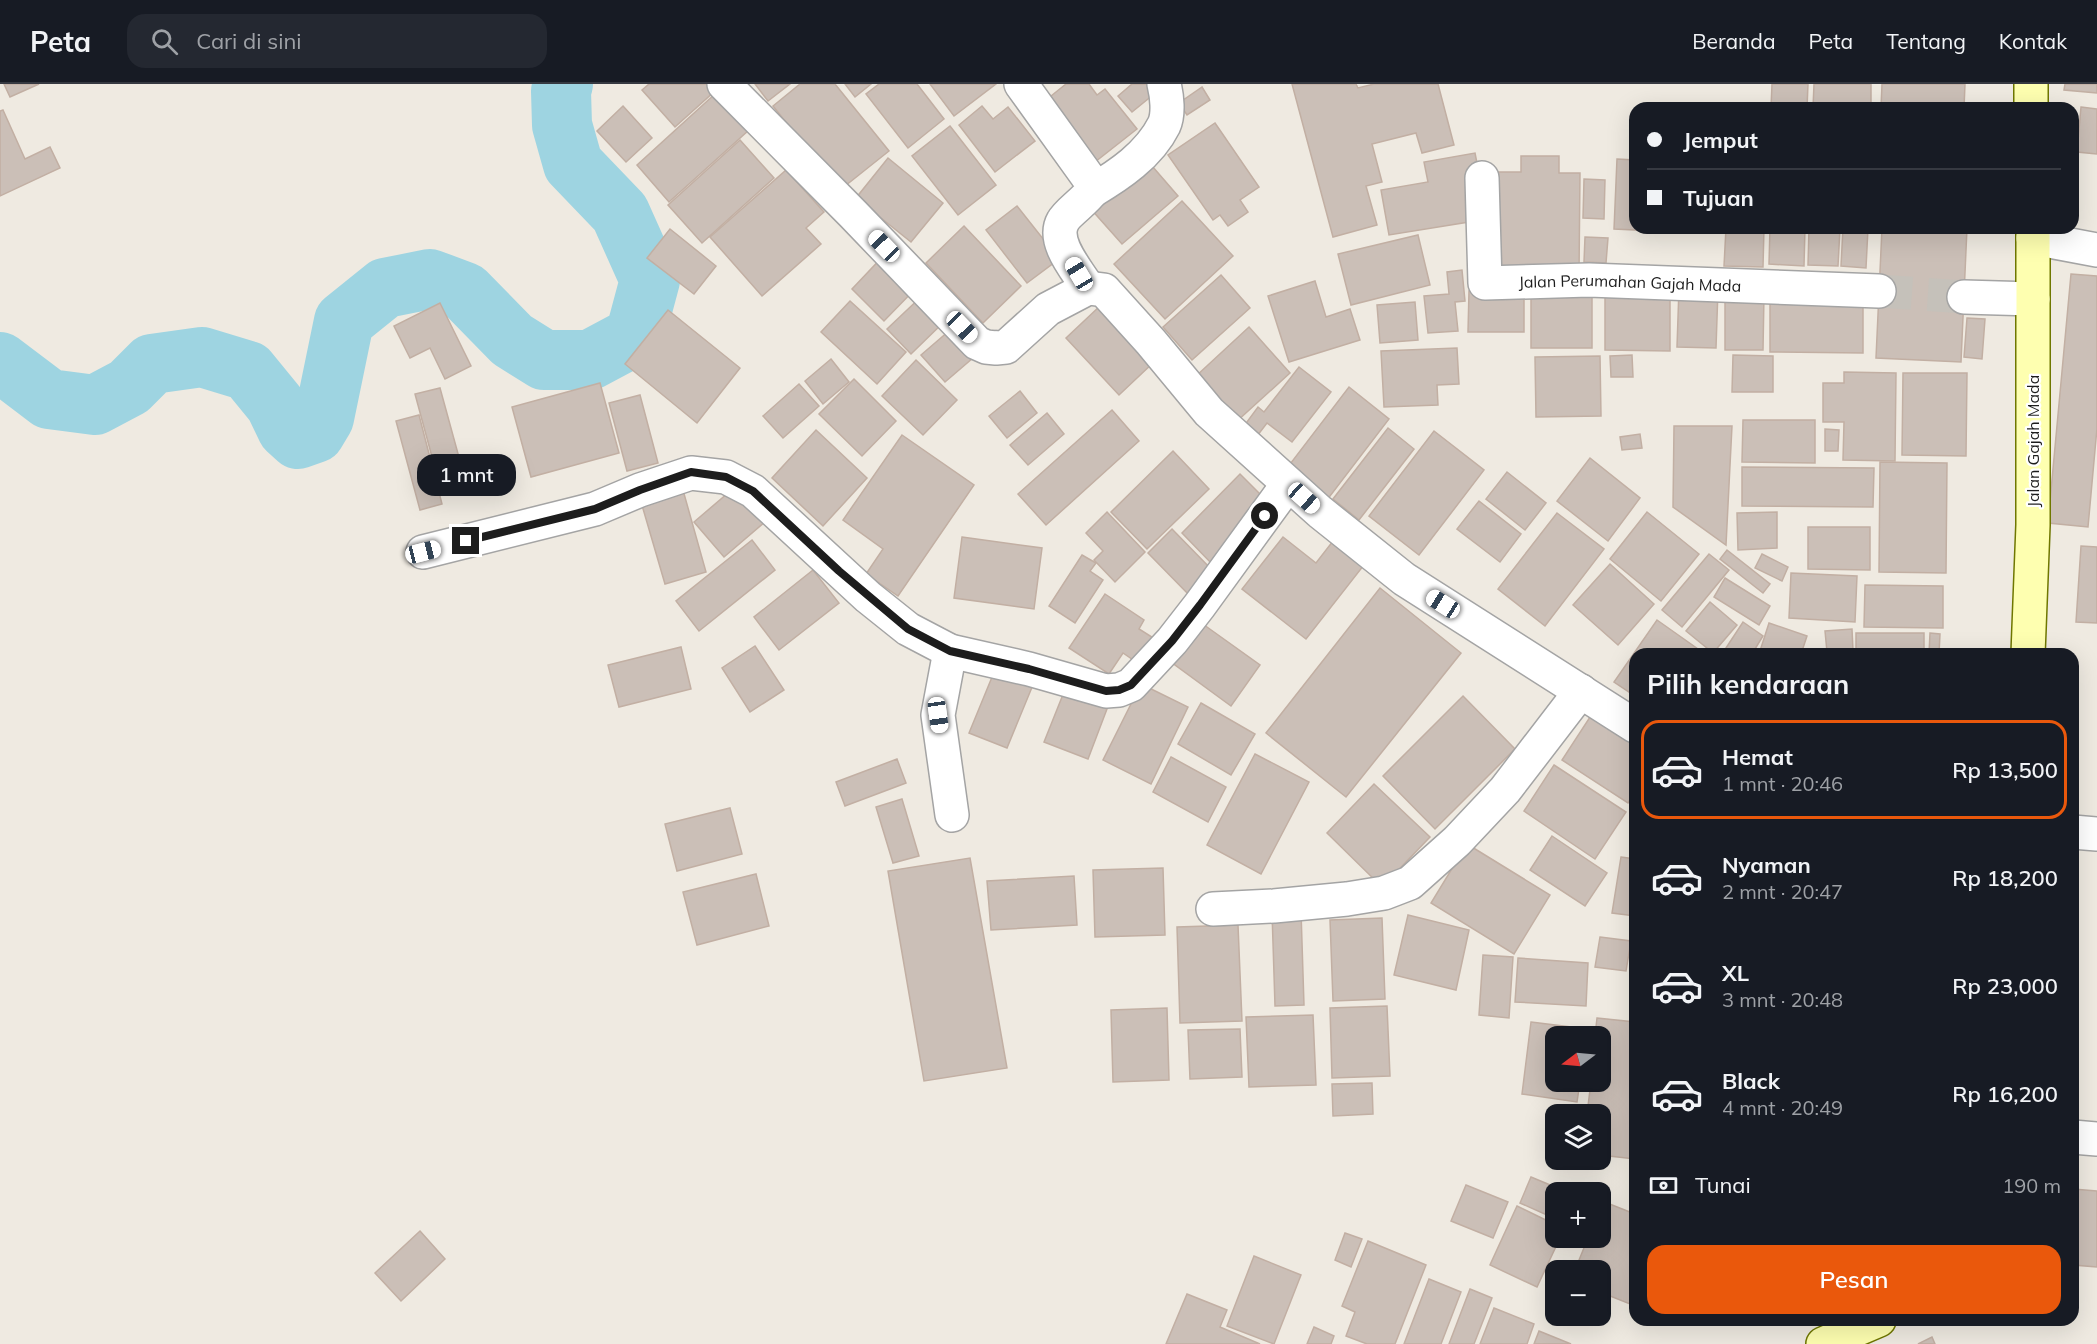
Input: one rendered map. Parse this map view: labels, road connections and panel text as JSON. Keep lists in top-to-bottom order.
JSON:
{
  "streets": {
    "main road": ["Jalan Gajah Mada"],
    "street": ["Jalan Perumahan Gajah Mada"]
  },
  "north": "left",
  "page": {
    "header": "Peta",
    "search": "Cari di sini",
    "nav": [
      "Beranda",
      "Peta",
      "Tentang",
      "Kontak"
    ],
    "banner": ["Jemput", "Tujuan"],
    "bubble": "1 mnt",
    "heading": "Pilih kendaraan",
    "list": [
      {
        "name": "Hemat",
        "note": "1 mnt · 20:46",
        "value": "Rp 13,500"
      },
      {
        "name": "Nyaman",
        "note": "2 mnt · 20:47",
        "value": "Rp 18,200"
      },
      {
        "name": "XL",
        "note": "3 mnt · 20:48",
        "value": "Rp 23,000"
      },
      {
        "name": "Black",
        "note": "4 mnt · 20:49",
        "value": "Rp 16,200"
      }
    ],
    "map_buttons": ["+", "−"],
    "pay": ["Tunai", "190 m"],
    "buttons": "Pesan"
  }
}
